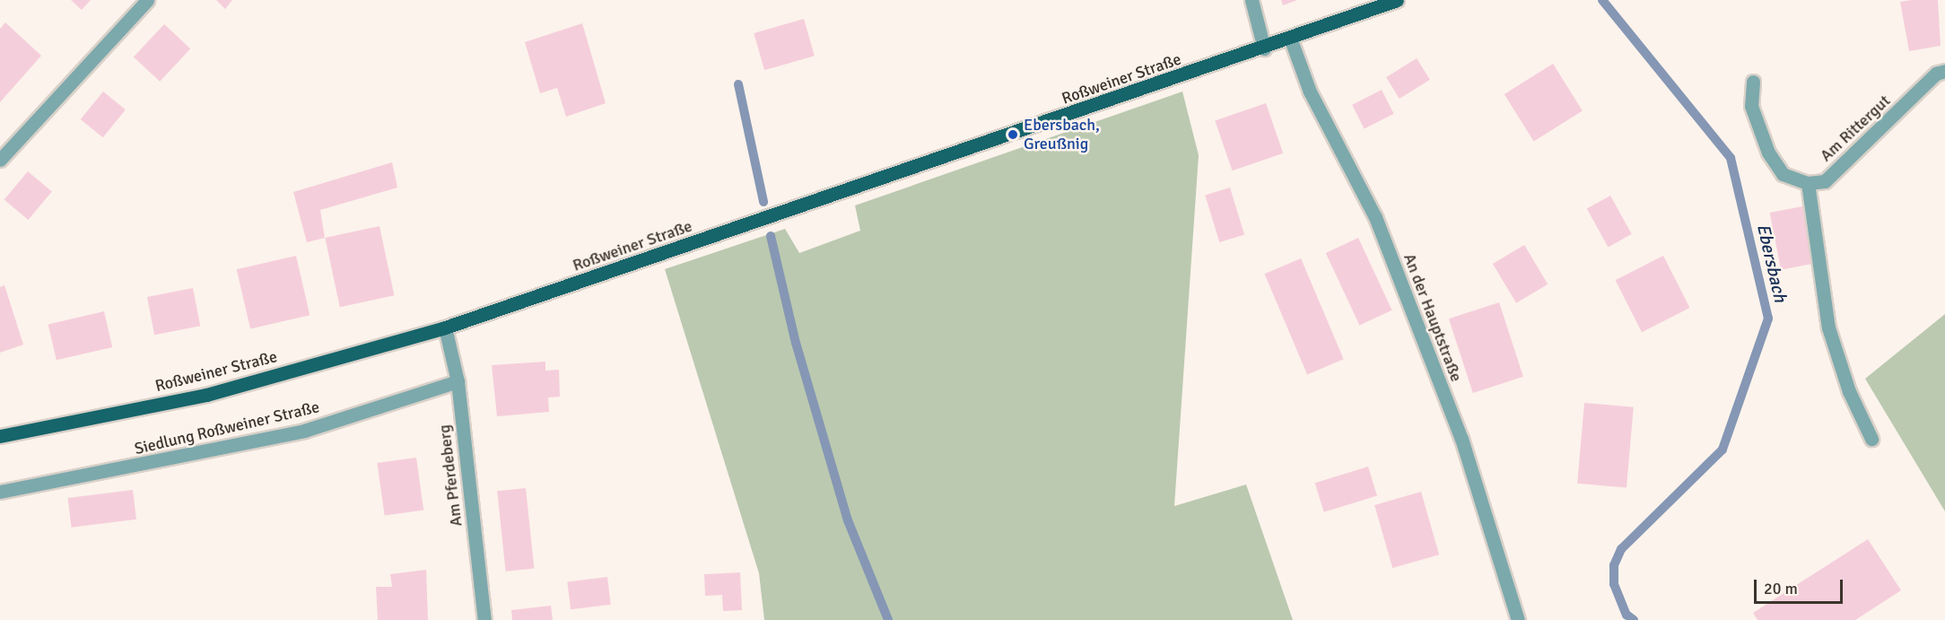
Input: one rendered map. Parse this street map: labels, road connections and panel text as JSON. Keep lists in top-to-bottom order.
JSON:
{
  "streets": {
    "main road": ["Roßweiner Straße"],
    "street": [
      "Am Rittergut",
      "An der Hauptstraße",
      "Siedlung Roßweiner Straße",
      "Am Pferdeberg"
    ]
  },
  "crossings": [
    ["Roßweiner Straße", "An der Hauptstraße"],
    ["Roßweiner Straße", "Am Pferdeberg"],
    ["Siedlung Roßweiner Straße", "Am Pferdeberg"]
  ],
  "water": ["Ebersbach"],
  "places": ["Ebersbach, Greußnig"],
  "scale_bar": "20 m"
}
